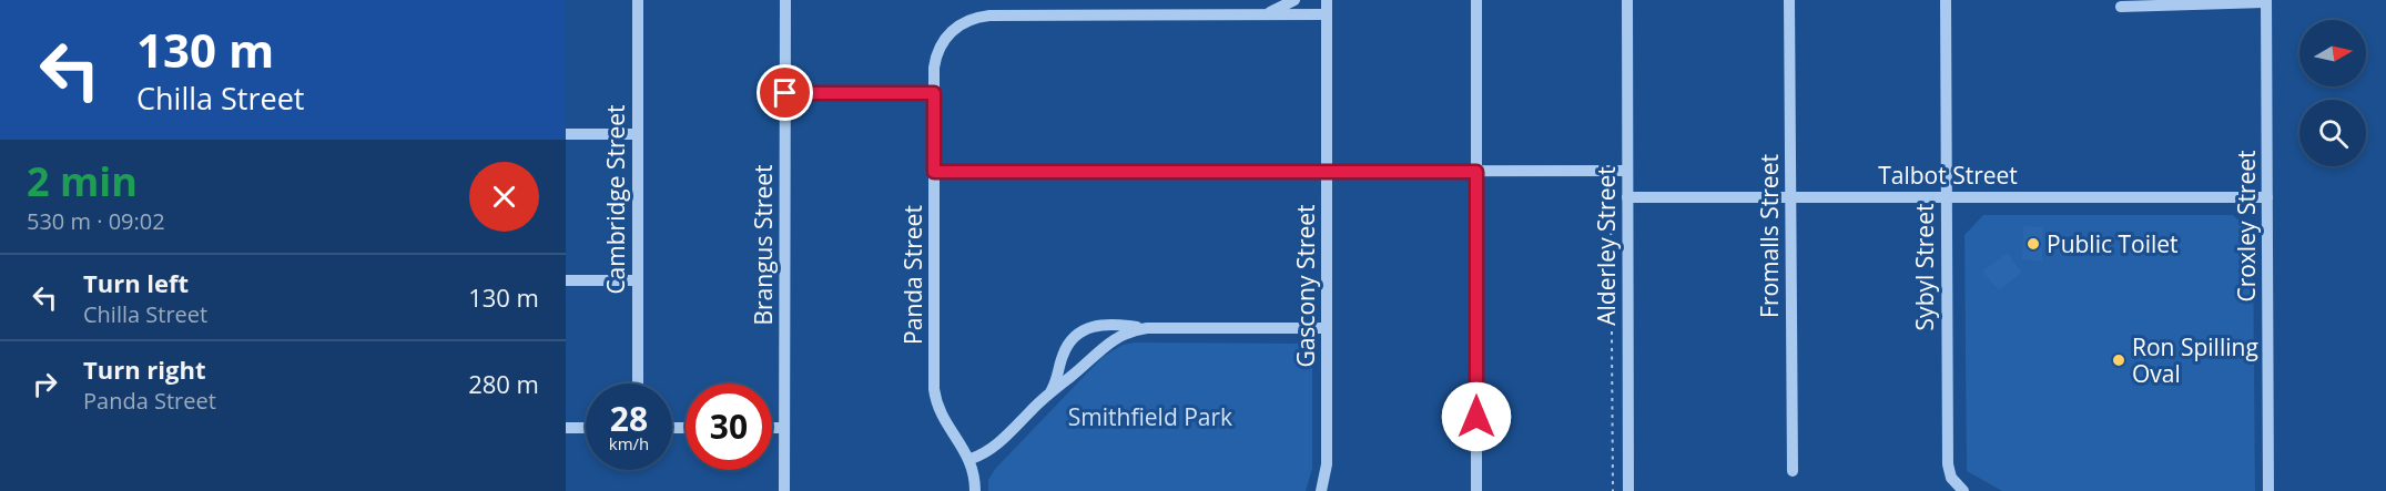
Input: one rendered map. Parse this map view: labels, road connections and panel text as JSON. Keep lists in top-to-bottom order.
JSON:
{
  "streets": {
    "street": [
      "Talbot Street",
      "Cambridge Street",
      "Croxley Street",
      "Fromalls Street",
      "Brangus Street",
      "Alderley Street",
      "Sybyl Street",
      "Panda Street",
      "Gascony Street"
    ]
  },
  "crossings": [
    ["Talbot Street", "Croxley Street"],
    ["Talbot Street", "Fromalls Street"],
    ["Talbot Street", "Alderley Street"],
    ["Talbot Street", "Sybyl Street"],
    ["Panda Street", "Gascony Street"]
  ],
  "parks": ["Smithfield Park"],
  "places": ["Public Toilet", "Ron Spilling Oval"],
  "north": "right",
  "page": {
    "turn": ["130 m", "Chilla Street"],
    "heading": ["2 min", "530 m · 09:02"],
    "list": [
      {
        "name": "Turn left",
        "note": "Chilla Street",
        "value": "130 m"
      },
      {
        "name": "Turn right",
        "note": "Panda Street",
        "value": "280 m"
      }
    ],
    "speed": "28 km/h",
    "limit": "30"
  }
}
